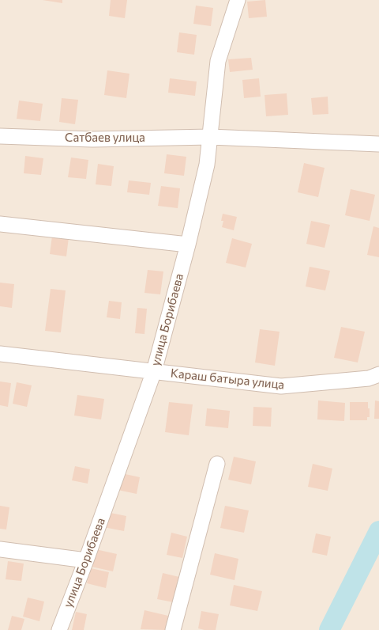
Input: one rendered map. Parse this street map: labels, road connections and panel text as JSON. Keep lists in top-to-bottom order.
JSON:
{
  "streets": {
    "street": ["Сатбаев улица", "улица Борибаева", "Караш батыра улица"]
  },
  "crossings": [
    ["Сатбаев улица", "улица Борибаева"],
    ["улица Борибаева", "Караш батыра улица"]
  ]
}
